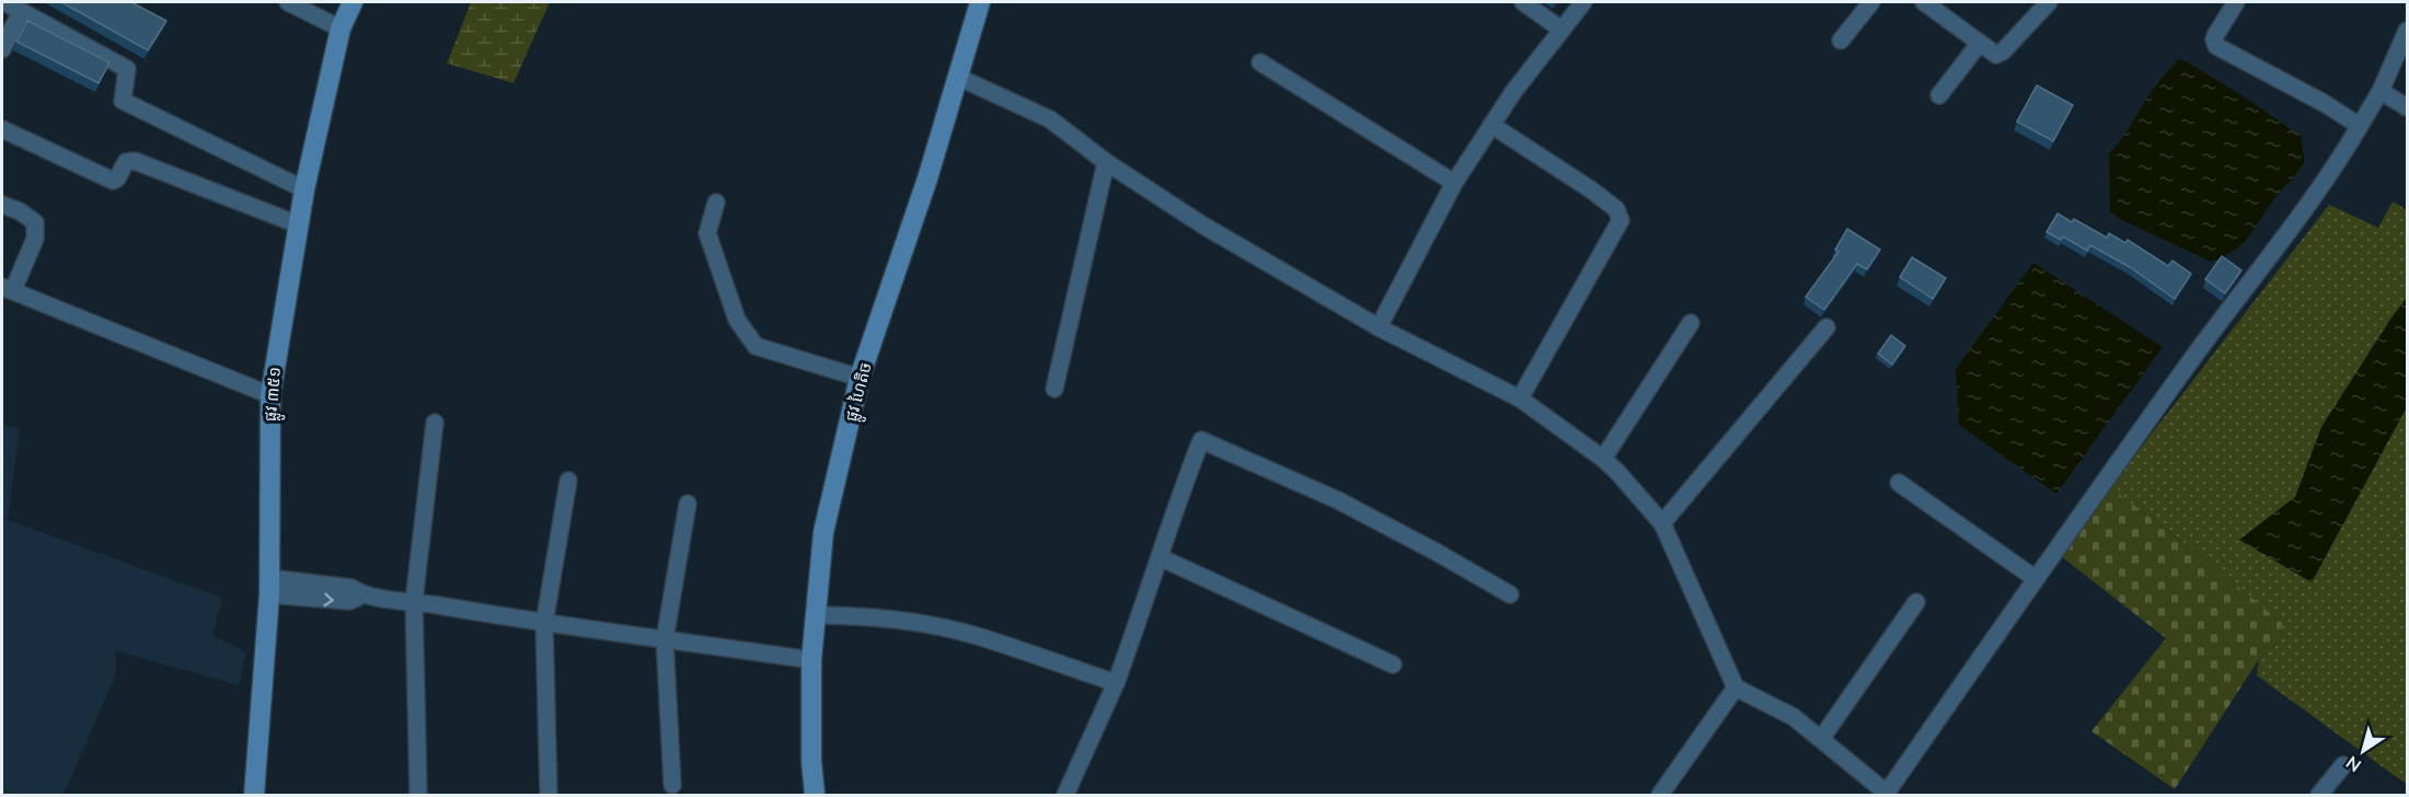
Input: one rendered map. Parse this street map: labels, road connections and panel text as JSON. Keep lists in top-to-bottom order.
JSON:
{
  "streets": {
    "street": ["ផ្លូវ ហៃតិច", "ផ្លូវ ៣៥១"]
  },
  "north": "bottom left"
}
